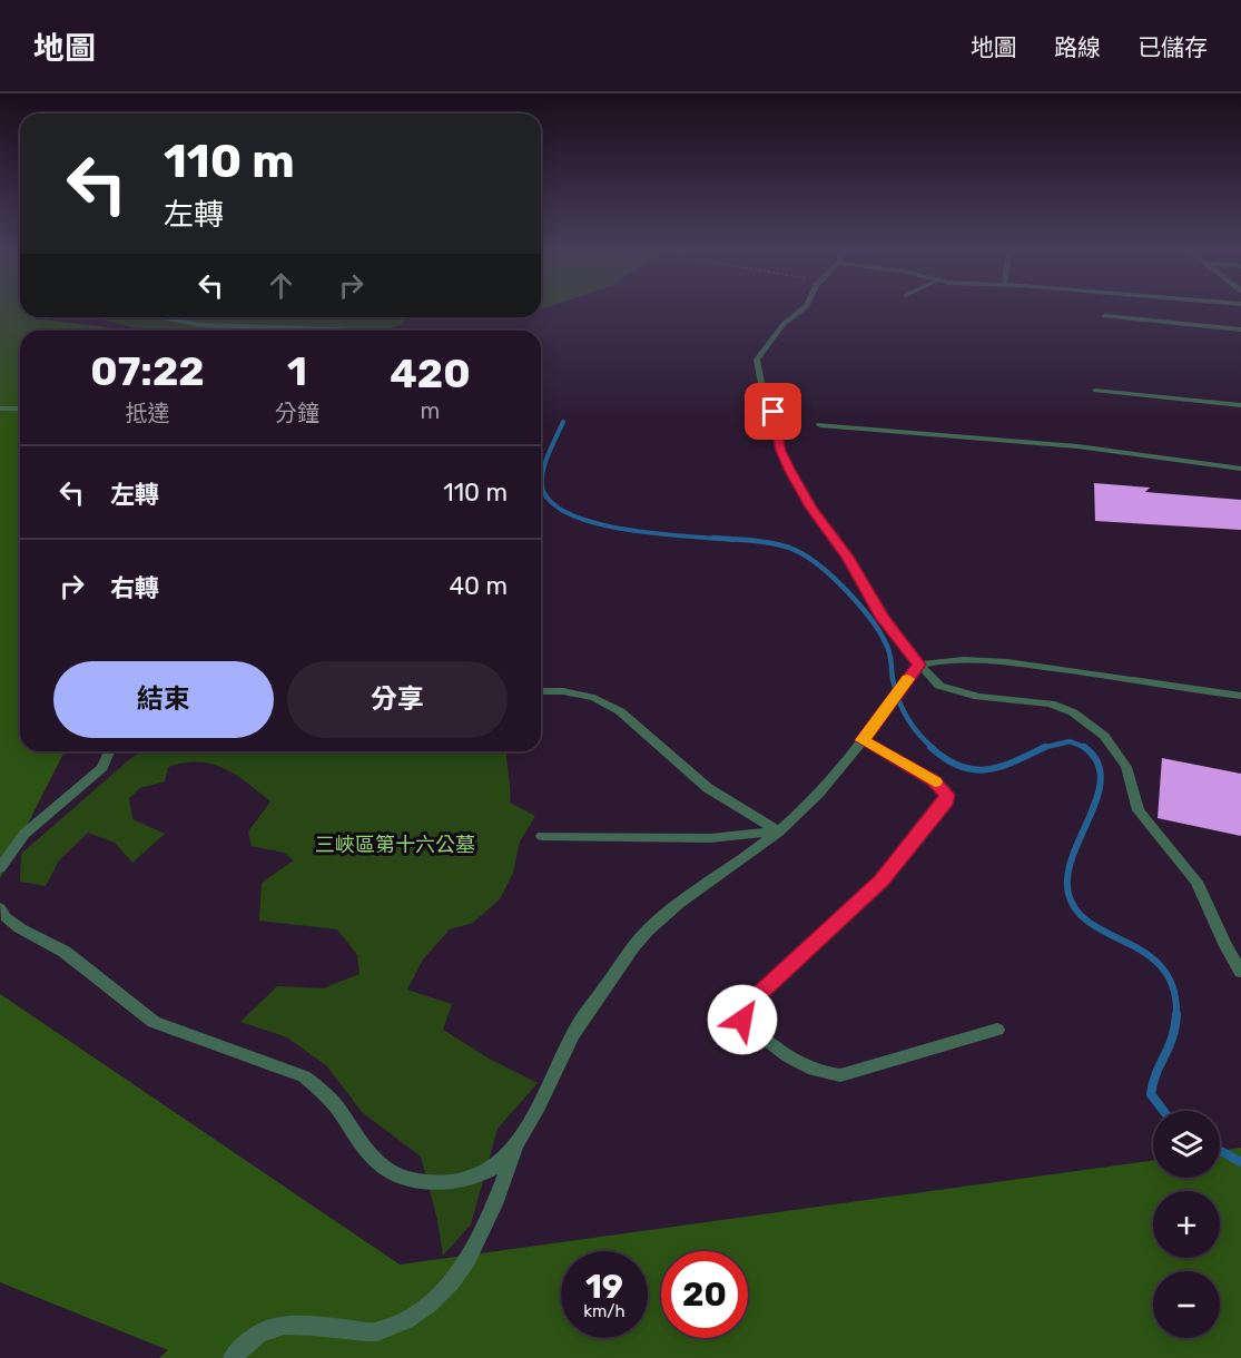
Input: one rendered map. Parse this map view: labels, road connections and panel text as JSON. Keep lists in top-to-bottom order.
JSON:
{
  "parks": ["三峽區第十六公墓"],
  "page": {
    "header": "地圖",
    "nav": ["地圖", "路線", "已儲存"],
    "turn": ["110 m", "左轉"],
    "eta": [
      "07:22",
      "抵達",
      "1",
      "分鐘",
      "420",
      "m"
    ],
    "list": [
      {
        "name": "左轉",
        "value": "110 m"
      },
      {
        "name": "右轉",
        "value": "40 m"
      }
    ],
    "buttons": ["結束", "分享"],
    "map_buttons": ["+", "−"],
    "speed": "19 km/h",
    "limit": "20"
  }
}
